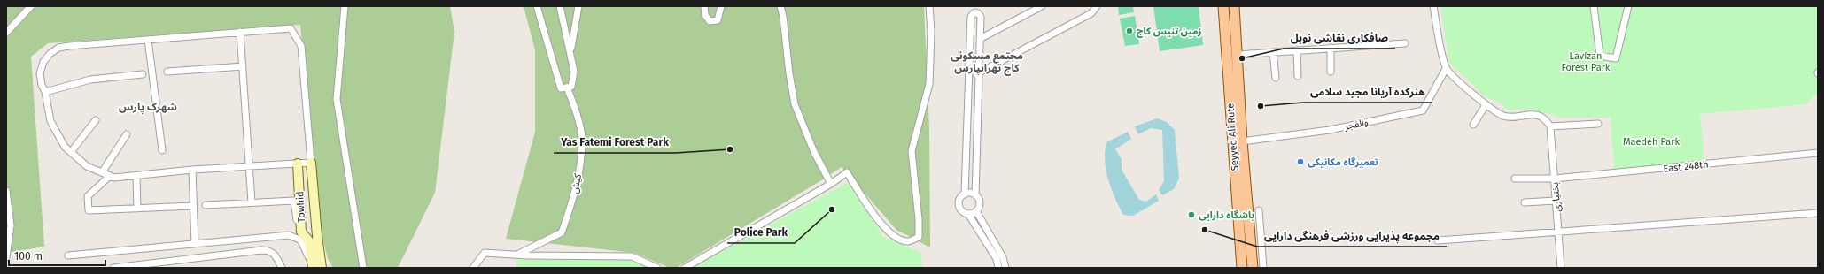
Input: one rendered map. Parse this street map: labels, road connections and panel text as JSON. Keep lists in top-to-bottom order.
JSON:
{
  "streets": {
    "main road": ["Seyyed Ali Rute", "Towhid"],
    "street": [
      "والفجر",
      "East 248th",
      "کیش",
      "بختیاری"
    ]
  },
  "crossings": [
    ["والفجر", "Seyyed Ali Rute"],
    ["East 248th", "بختیاری"]
  ],
  "districts": ["مجتمع مسکونی کاج تهرانپارس", "شهرک پارس"],
  "parks": ["Lavizan Forest Park", "Maedeh Park"],
  "places": [
    "زمین تنیس کاج",
    "صافکاری نقاشی نوبل",
    "هنرکده آریانا مجید سلامی",
    "Yas Fatemi Forest Park",
    "تعمیرگاه مکانیکی",
    "Police Park",
    "باشگاه دارایی",
    "مجموعه پذیرایی ورزشی فرهنگی دارایی"
  ],
  "scale_bar": "100 m"
}
